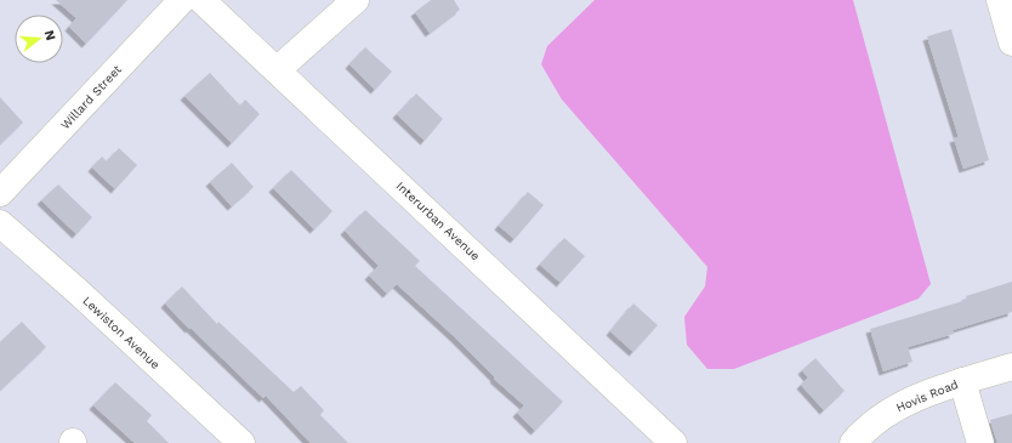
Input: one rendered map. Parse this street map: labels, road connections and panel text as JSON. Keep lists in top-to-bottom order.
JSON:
{
  "streets": {
    "street": [
      "Willard Street",
      "Interurban Avenue",
      "Lewiston Avenue",
      "Hovis Road"
    ]
  },
  "north": "right"
}
